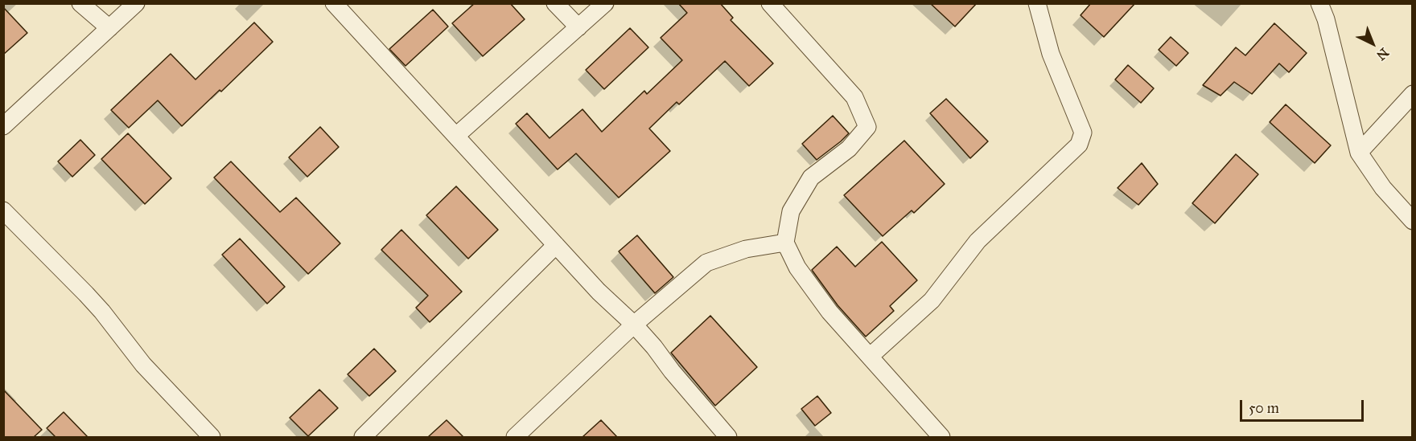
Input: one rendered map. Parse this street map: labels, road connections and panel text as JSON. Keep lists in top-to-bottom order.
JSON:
{
  "scale_bar": "50 m",
  "north": "bottom right"
}
